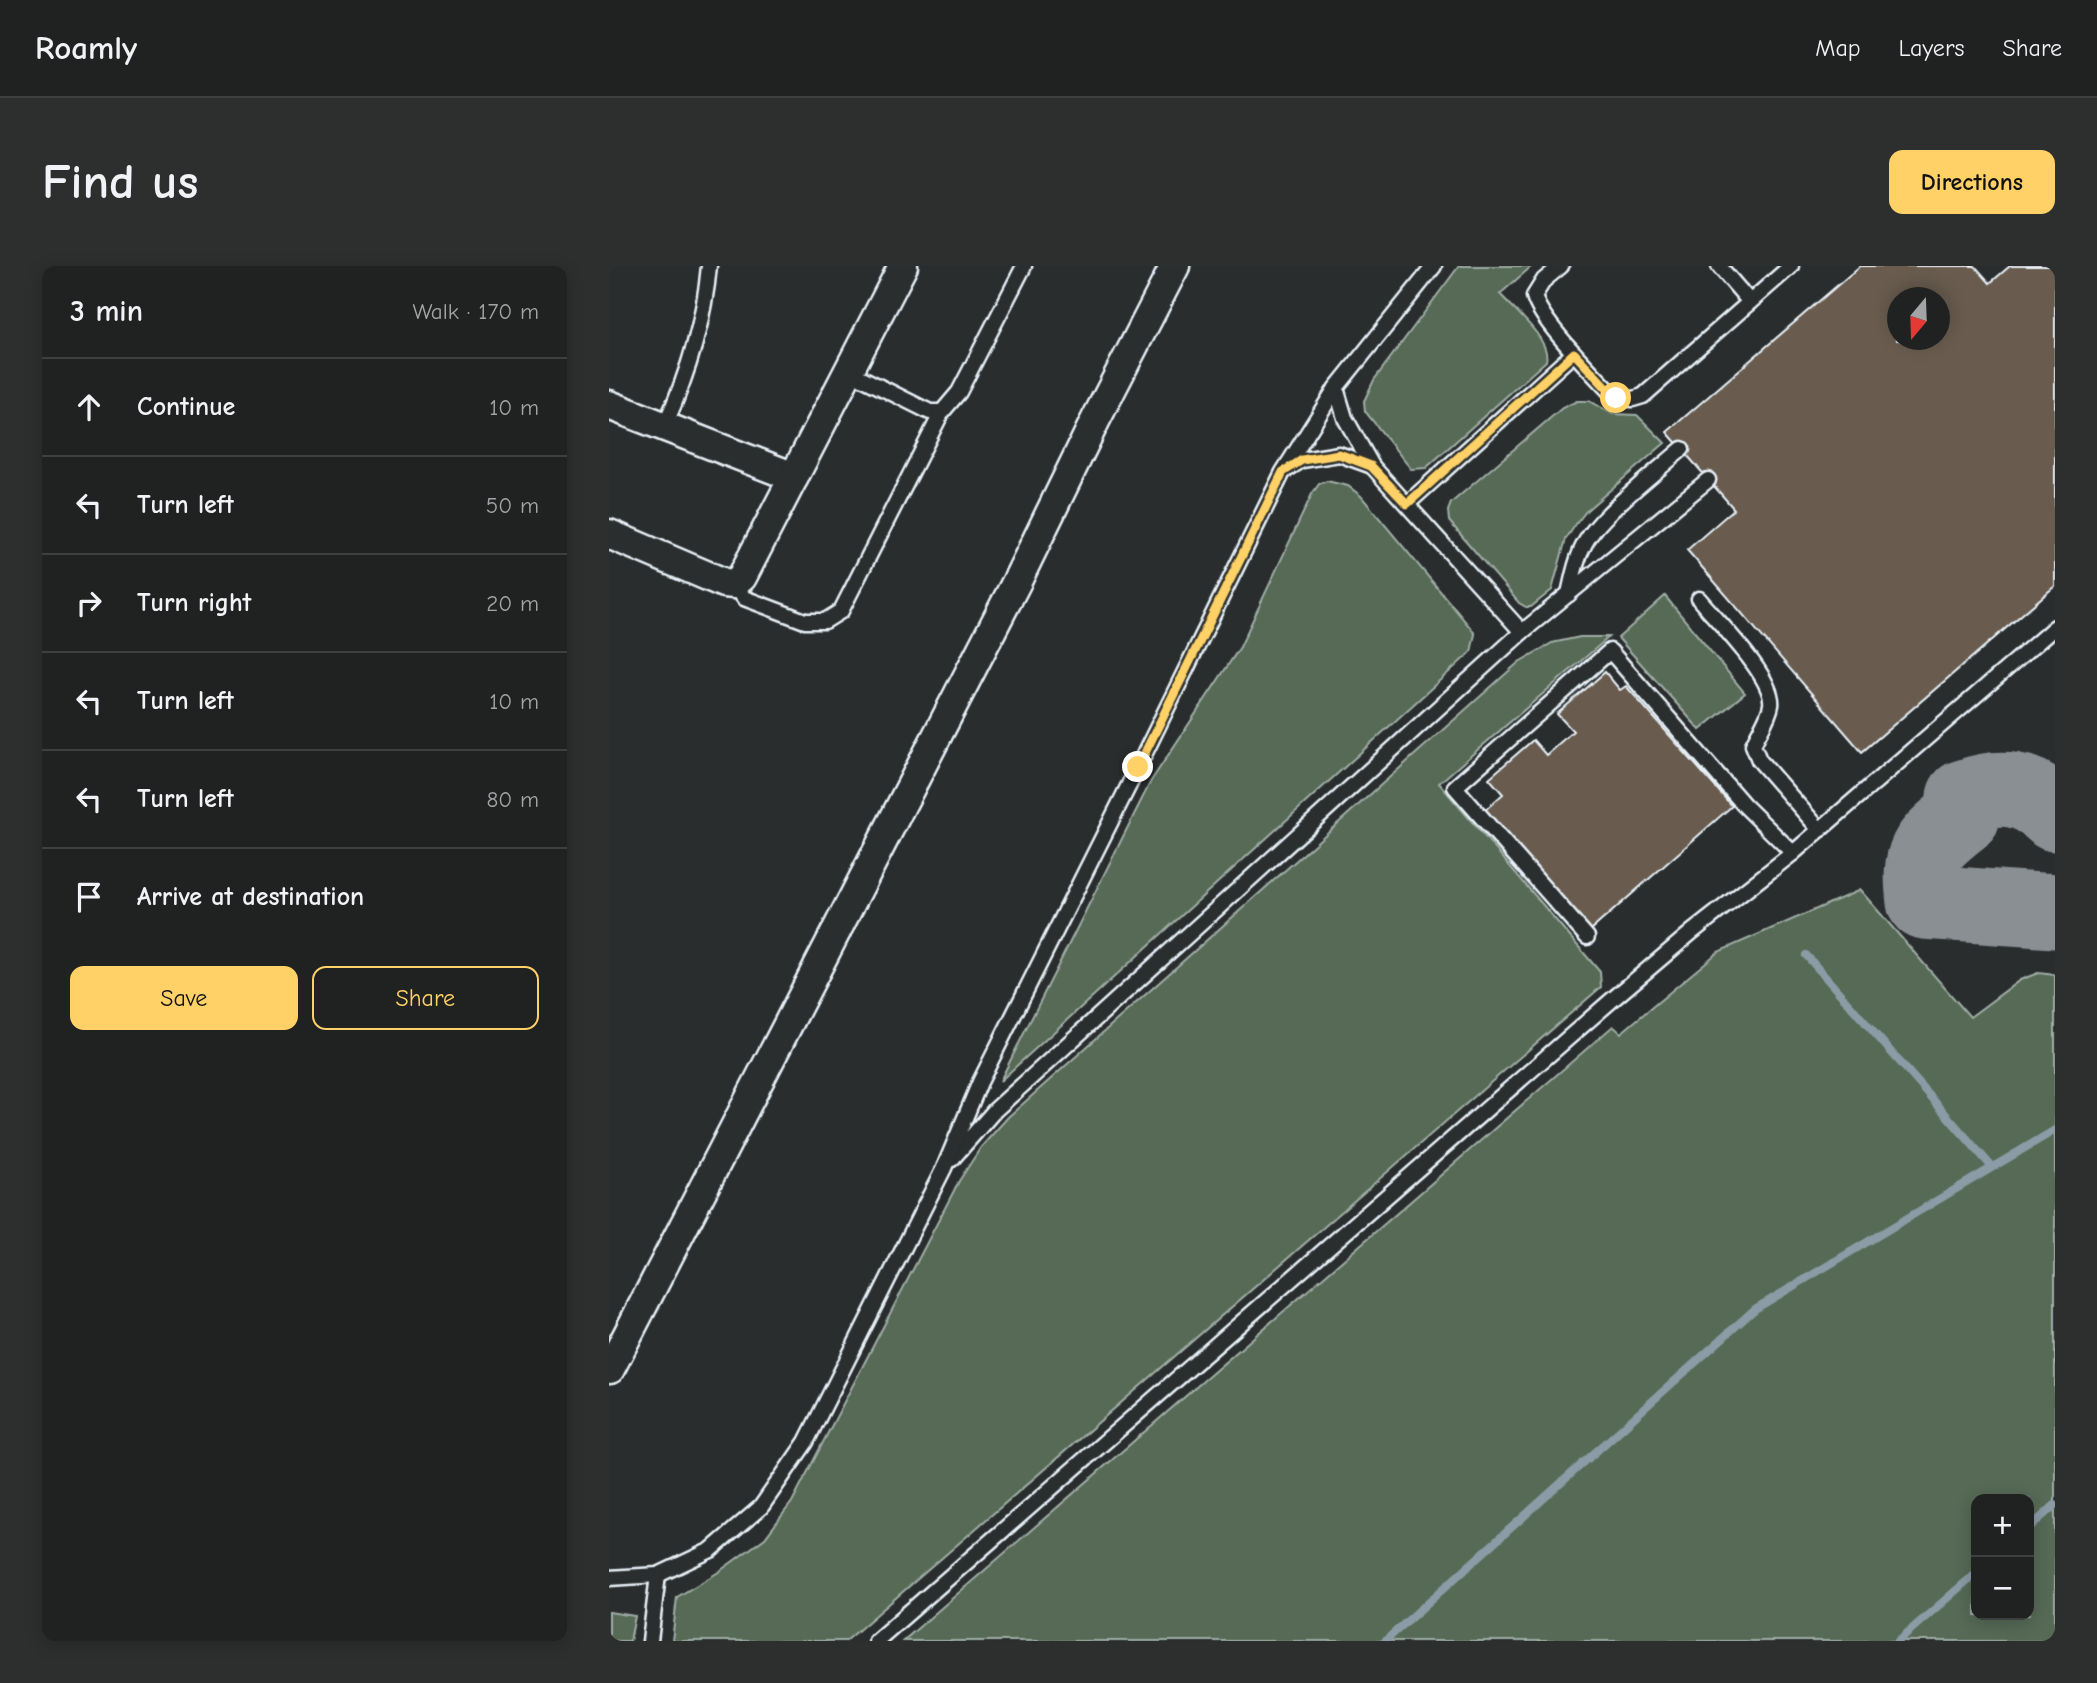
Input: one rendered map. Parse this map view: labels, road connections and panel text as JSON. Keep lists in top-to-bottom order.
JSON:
{
  "north": "bottom",
  "page": {
    "header": "Roamly",
    "nav": ["Map", "Layers", "Share"],
    "buttons": [
      "Directions",
      ["Save", "Share"]
    ],
    "title": "Find us",
    "heading": ["3 min", "Walk · 170 m"],
    "list": [
      ["Continue", "10 m"],
      ["Turn left", "50 m"],
      ["Turn right", "20 m"],
      ["Turn left", "10 m"],
      ["Turn left", "80 m"],
      "Arrive at destination"
    ],
    "map_buttons": ["+", "−"]
  }
}
